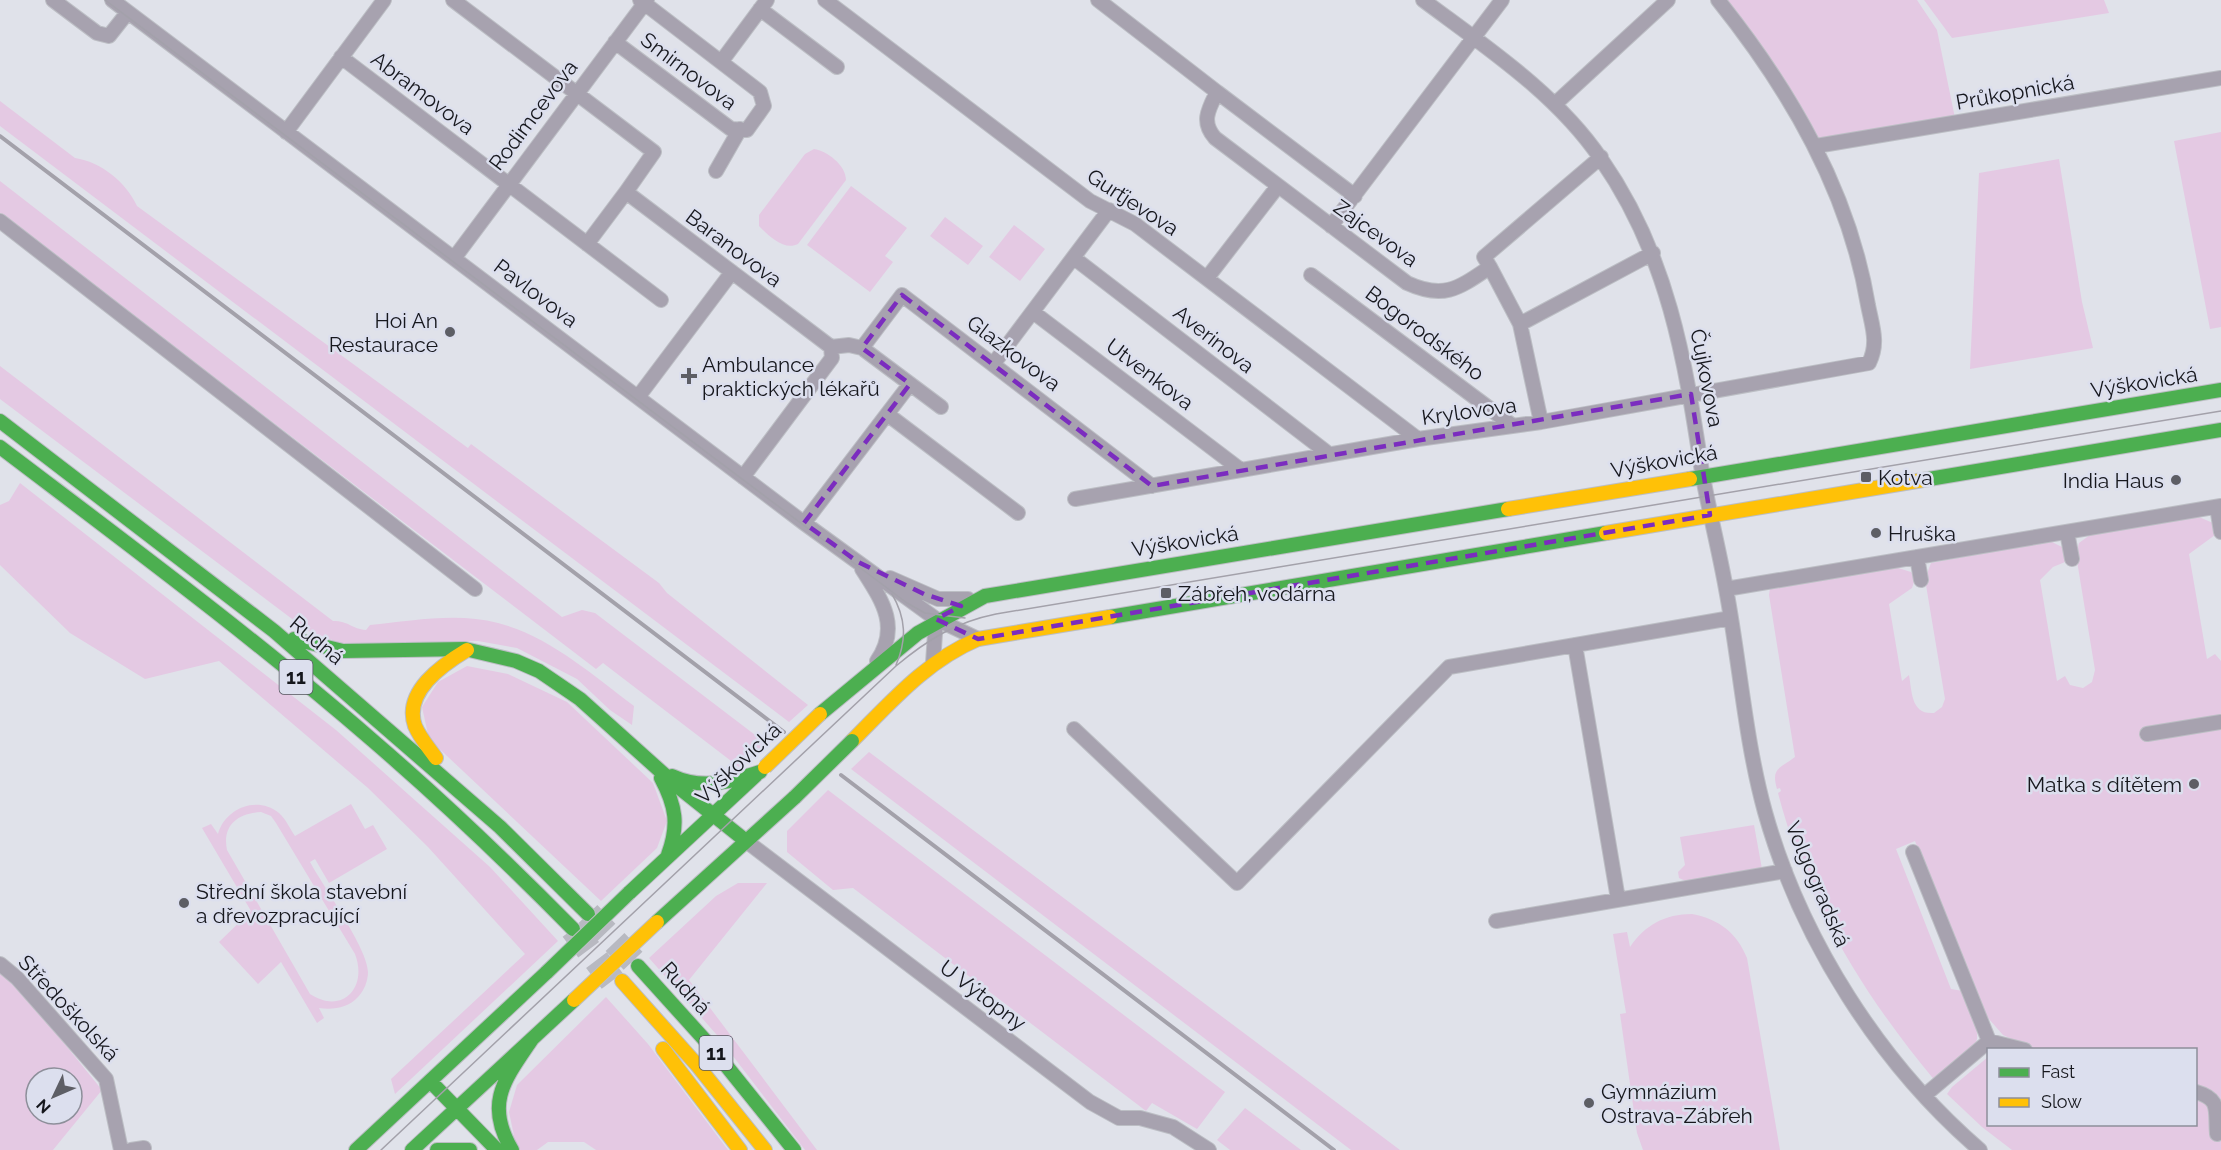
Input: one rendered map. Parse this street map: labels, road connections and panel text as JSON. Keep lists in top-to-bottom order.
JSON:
{
  "streets": {
    "main road": ["Výškovická", "Rudná", "11"],
    "street": [
      "Smirnovova",
      "Průkopnická",
      "Abramovova",
      "Rodimcevova",
      "Gurťjevova",
      "Zajcevova",
      "Baranovova",
      "Pavlovova",
      "Bogorodského",
      "Averinova",
      "Glazkovova",
      "Utvenkova",
      "Čujkovova",
      "Krylovova",
      "Volgogradská",
      "U Výtopny",
      "Středoškolská"
    ]
  },
  "crossings": [
    ["Smirnovova", "Rodimcevova"],
    ["Průkopnická", "Krylovova"],
    ["Abramovova", "Rodimcevova"],
    ["Abramovova", "Pavlovova"],
    ["Rodimcevova", "Pavlovova"],
    ["Gurťjevova", "Krylovova"],
    ["Pavlovova", "Výškovická"],
    ["Bogorodského", "Krylovova"],
    ["Averinova", "Krylovova"],
    ["Glazkovova", "Krylovova"],
    ["Utvenkova", "Krylovova"],
    ["Čujkovova", "Výškovická"],
    ["Čujkovova", "Krylovova"],
    ["Čujkovova", "Volgogradská"]
  ],
  "places": {
    "other": [
      "Hoi An Restaurace",
      "India Haus",
      "Hruška",
      "Matka s dítětem",
      "Střední škola stavební a dřevozpracující",
      "Gymnázium Ostrava-Zábřeh"
    ],
    "health": ["Ambulance praktických lékařů"],
    "transit": ["Kotva", "Zábřeh, vodárna"]
  },
  "legend": ["Fast", "Slow"],
  "north": "bottom left"
}
